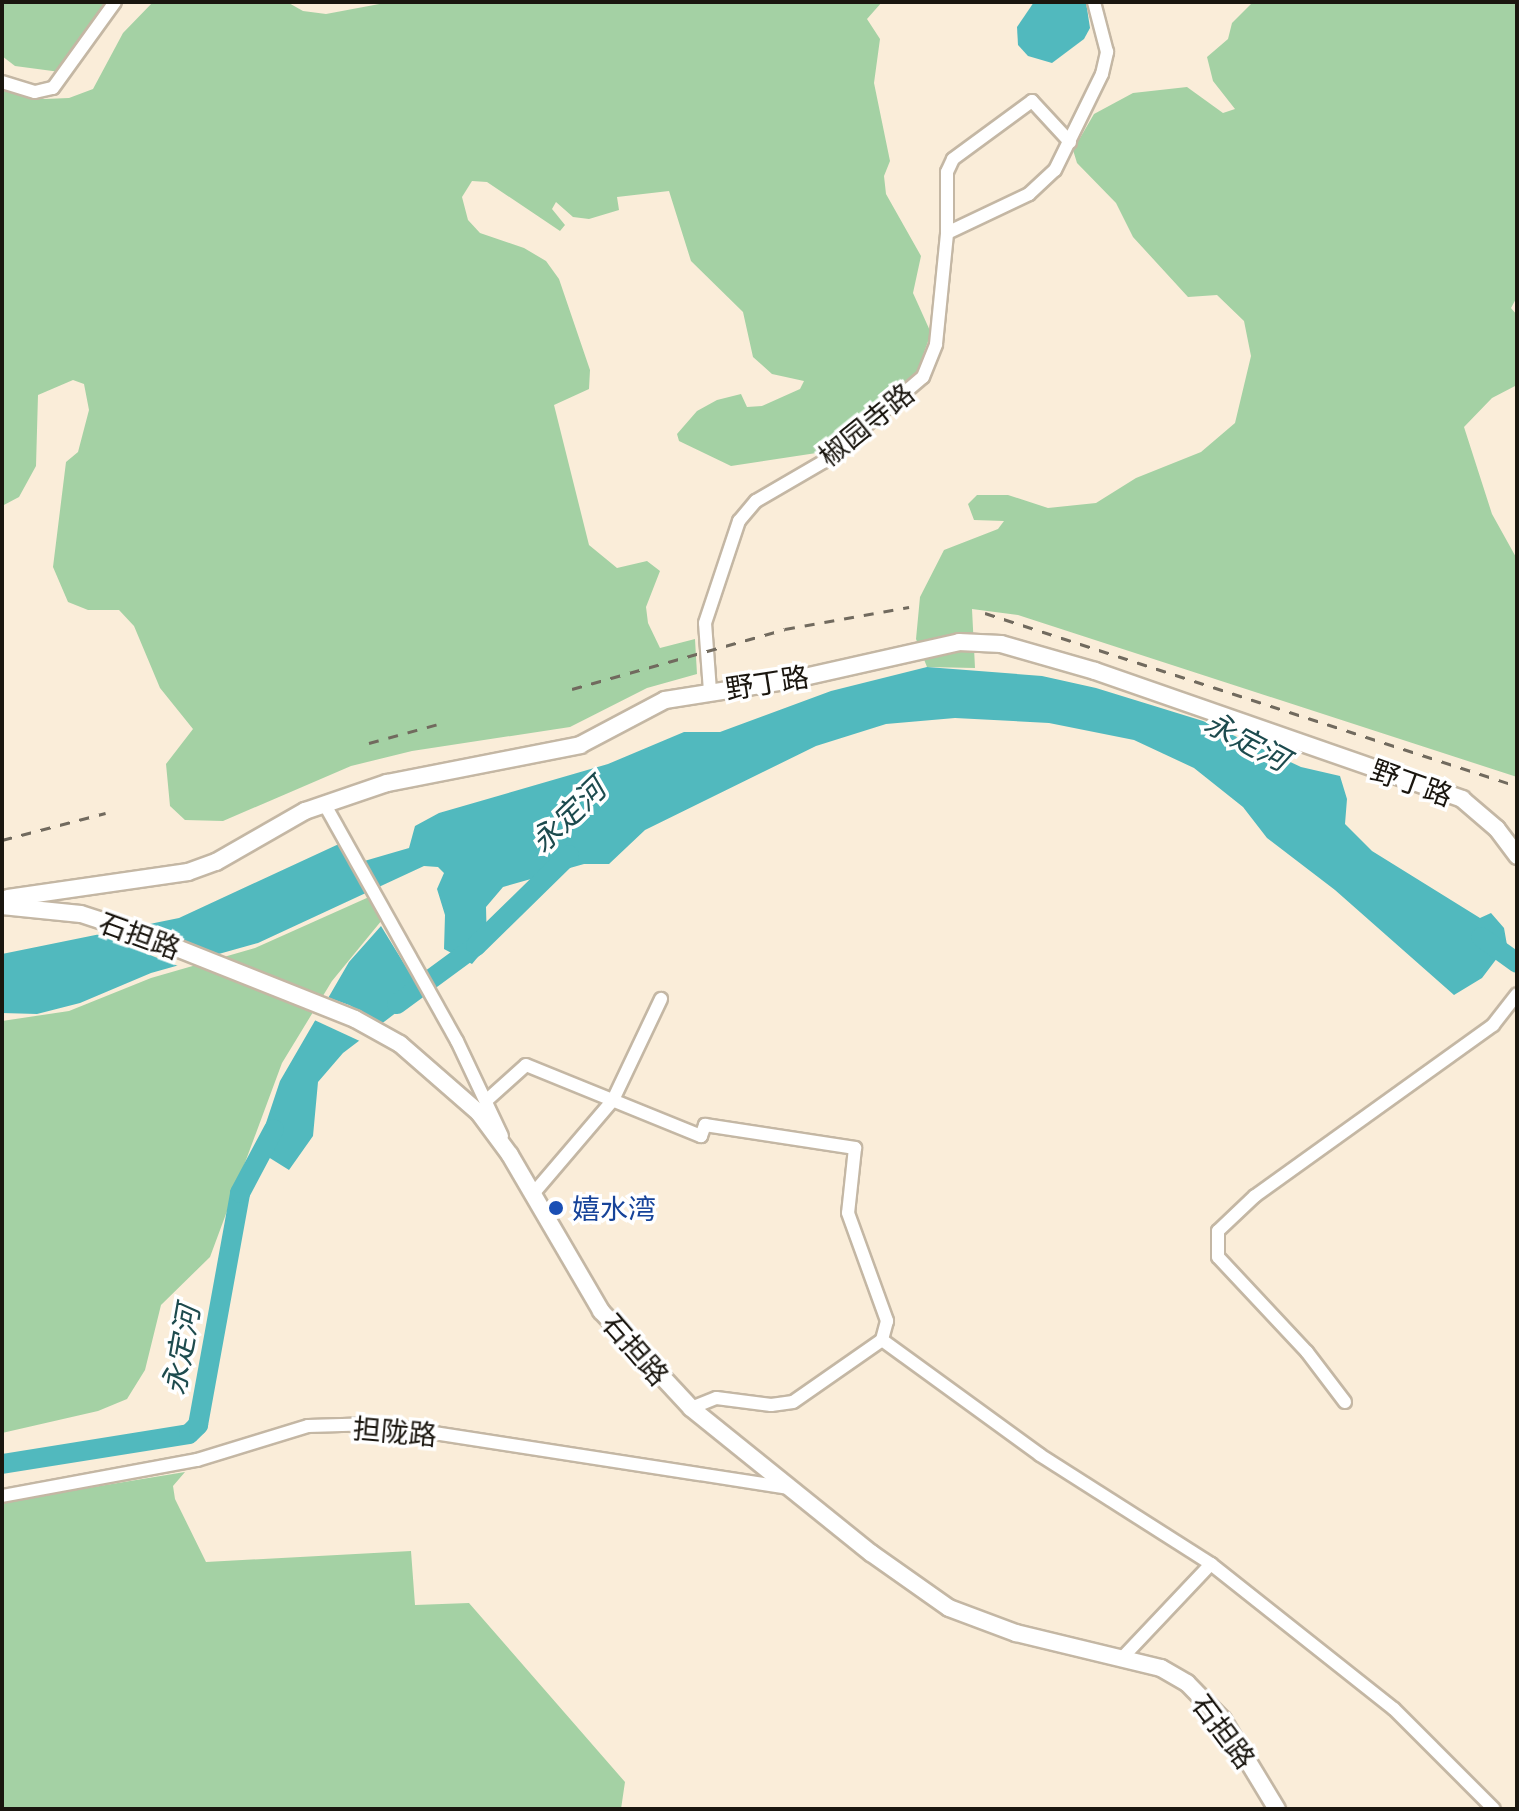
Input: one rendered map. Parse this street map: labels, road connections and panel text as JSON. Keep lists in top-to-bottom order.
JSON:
{
  "streets": {
    "main road": ["野丁路", "石担路"],
    "street": ["椒园寺路", "担陇路"]
  },
  "crossings": [
    ["椒园寺路", "野丁路"],
    ["野丁路", "石担路"],
    ["石担路", "担陇路"]
  ],
  "water": ["永定河"],
  "places": ["嬉水湾"]
}
